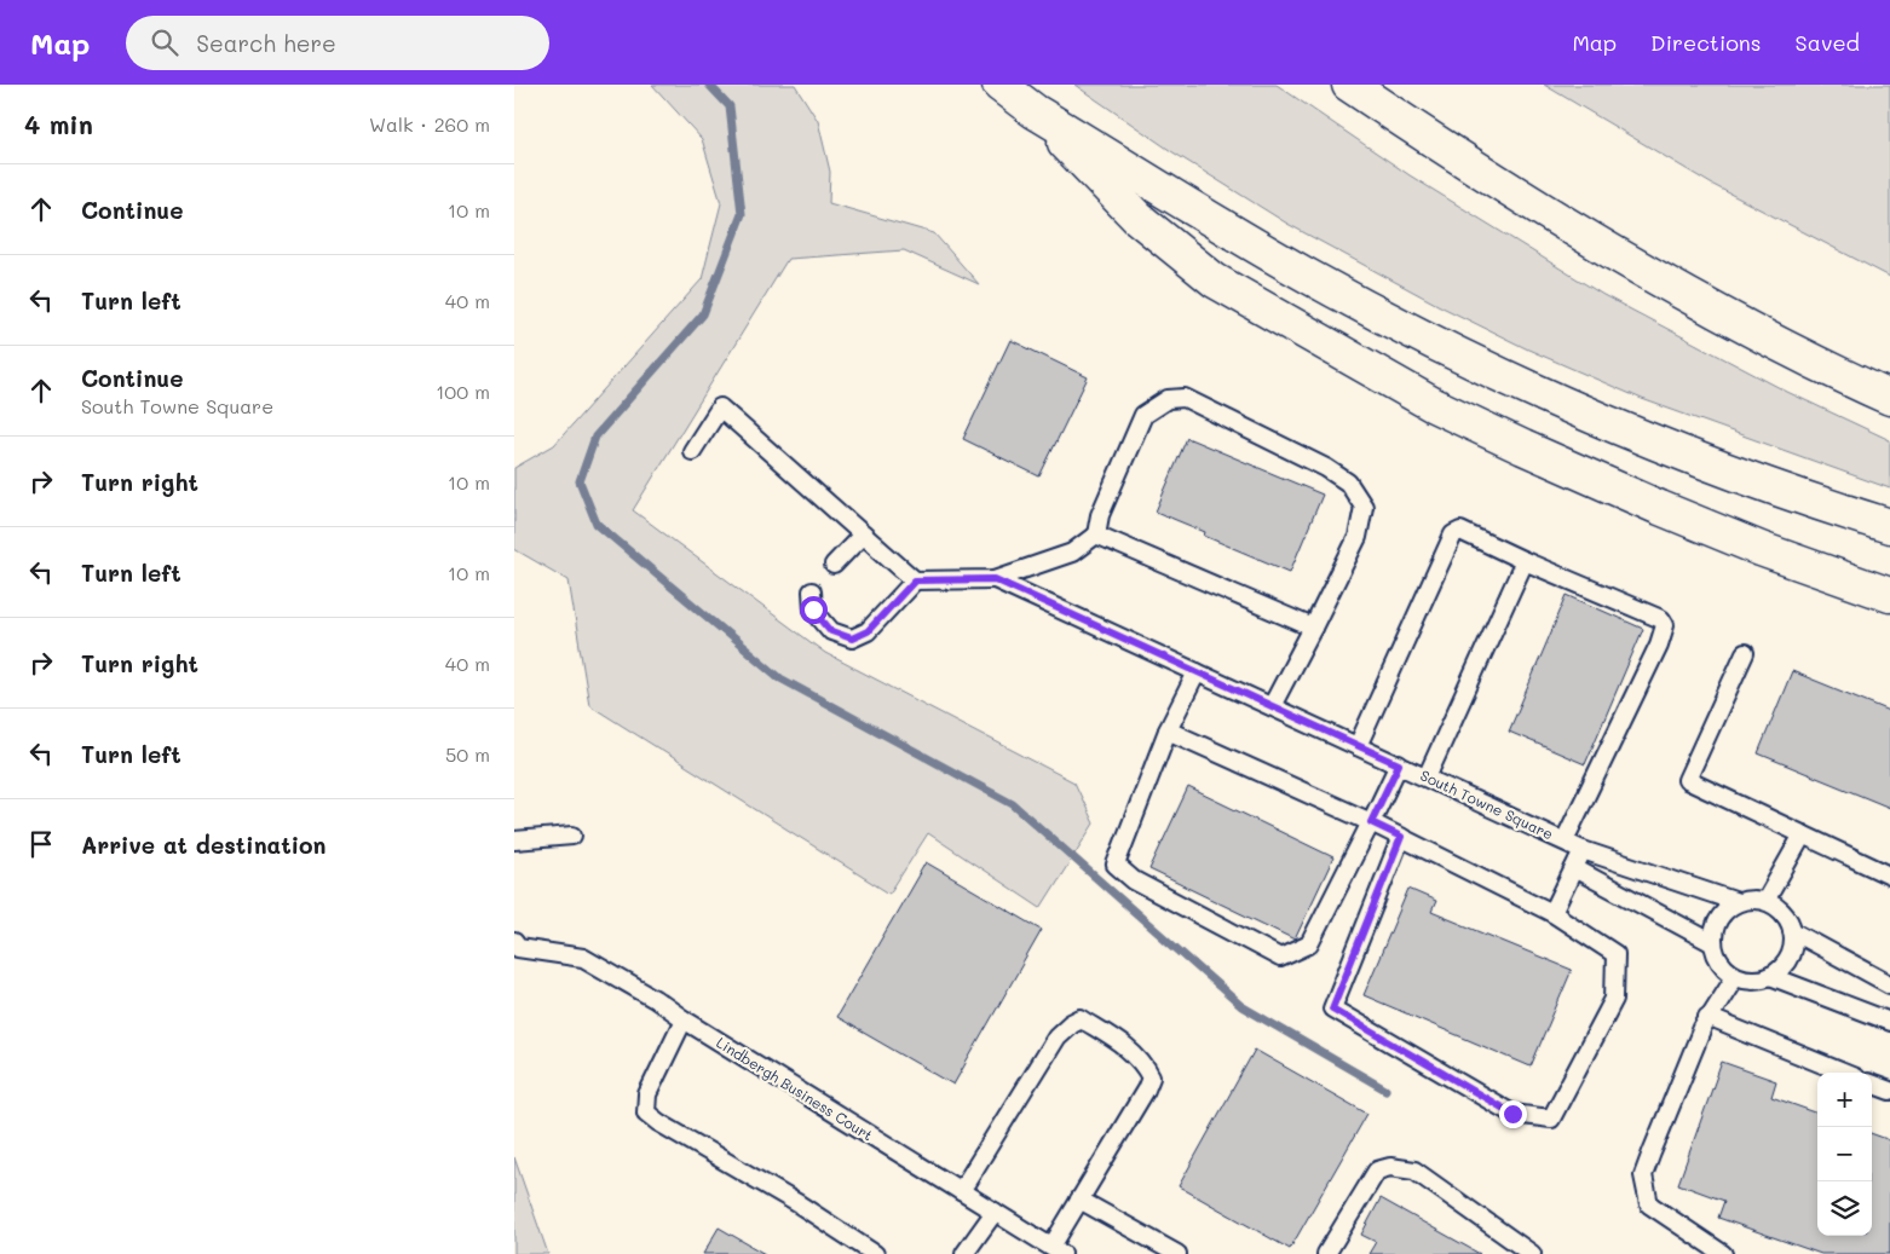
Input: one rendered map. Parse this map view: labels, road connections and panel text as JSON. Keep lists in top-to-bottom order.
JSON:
{
  "streets": {
    "lane": ["South Towne Square", "Lindbergh Business Court"]
  },
  "page": {
    "header": "Map",
    "search": "Search here",
    "nav": ["Map", "Directions", "Saved"],
    "heading": ["4 min", "Walk · 260 m"],
    "list": [
      ["Continue", "10 m"],
      ["Turn left", "40 m"],
      ["Continue", "South Towne Square", "100 m"],
      ["Turn right", "10 m"],
      ["Turn left", "10 m"],
      ["Turn right", "40 m"],
      ["Turn left", "50 m"],
      "Arrive at destination"
    ],
    "map_buttons": ["+", "−"]
  }
}
